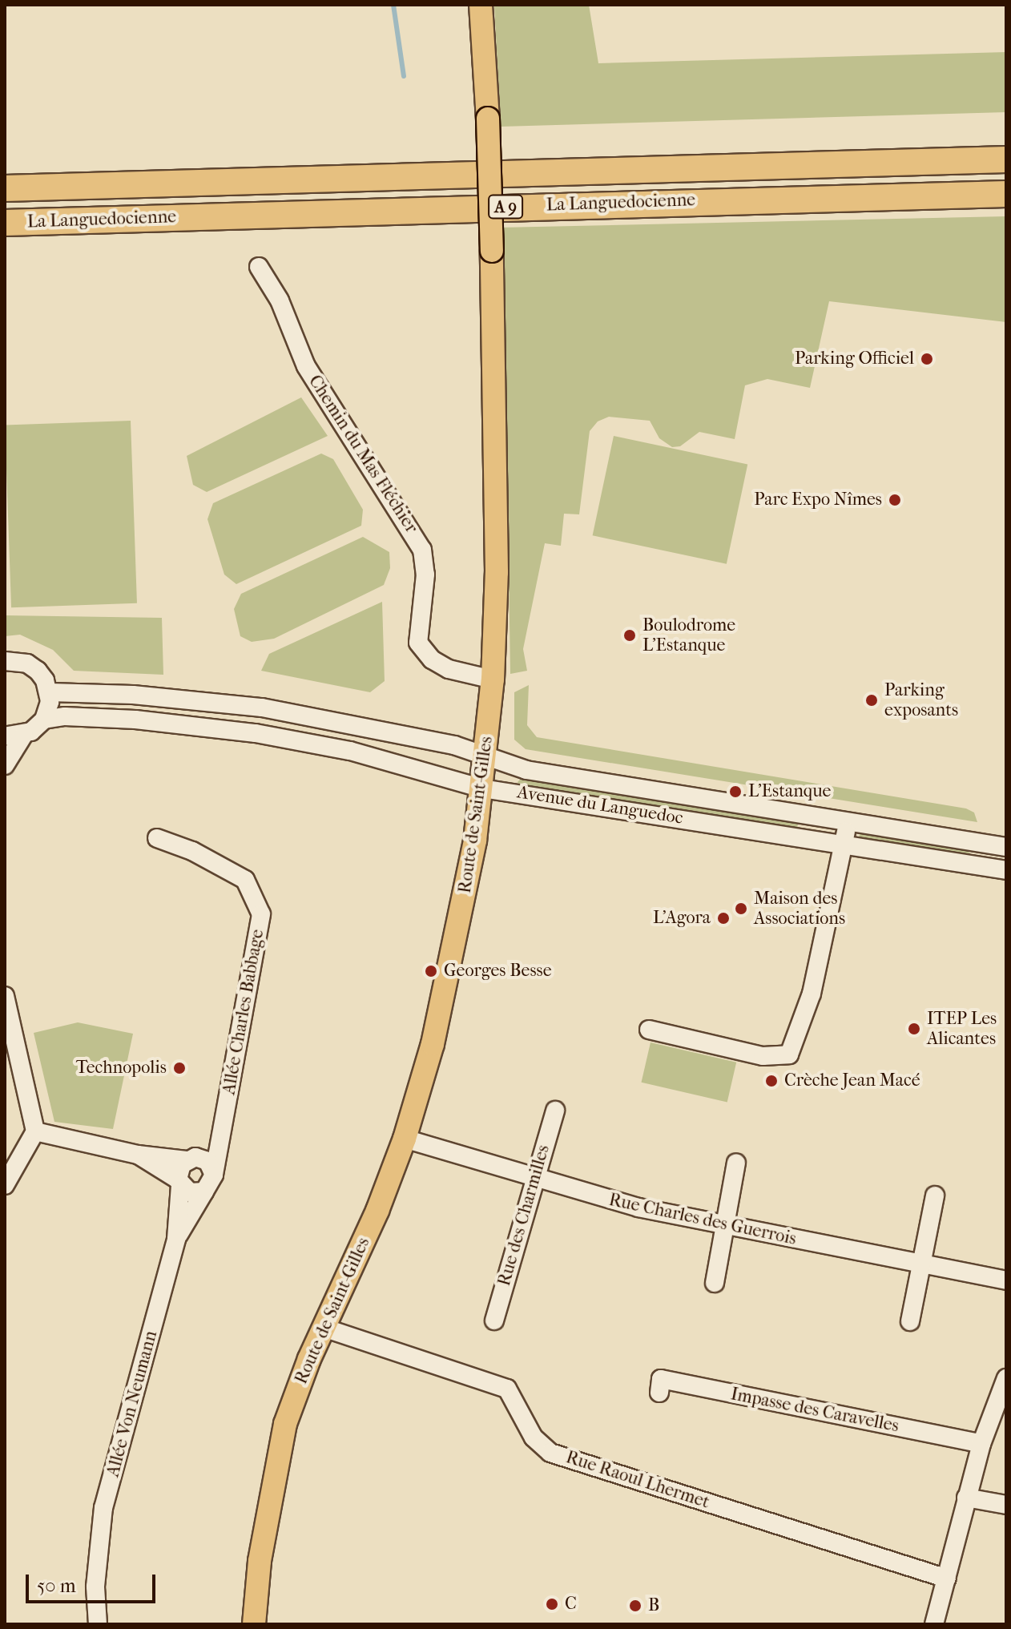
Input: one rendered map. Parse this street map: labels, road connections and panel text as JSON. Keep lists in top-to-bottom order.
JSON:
{
  "streets": {
    "highway": ["La Languedocienne", "A 9"],
    "main road": ["Route de Saint-Gilles"],
    "street": [
      "Chemin du Mas Fléchier",
      "Avenue du Languedoc",
      "Allée Charles Babbage",
      "Rue des Charmilles",
      "Rue Charles des Guerrois",
      "Allée Von Neumann",
      "Impasse des Caravelles",
      "Rue Raoul Lhermet"
    ]
  },
  "crossings": [
    ["Chemin du Mas Fléchier", "Route de Saint-Gilles"],
    ["Avenue du Languedoc", "Route de Saint-Gilles"],
    ["Route de Saint-Gilles", "Rue Charles des Guerrois"],
    ["Route de Saint-Gilles", "Rue Raoul Lhermet"],
    ["Allée Charles Babbage", "Allée Von Neumann"],
    ["Rue des Charmilles", "Rue Charles des Guerrois"]
  ],
  "places": [
    "Parking Officiel",
    "Parc Expo Nîmes",
    "Boulodrome L'Estanque",
    "Parking exposants",
    "L'Estanque",
    "Maison des Associations",
    "L'Agora",
    "Georges Besse",
    "ITEP Les Alicantes",
    "Technopolis",
    "Crèche Jean Macé",
    "C",
    "B"
  ],
  "scale_bar": "50 m"
}
